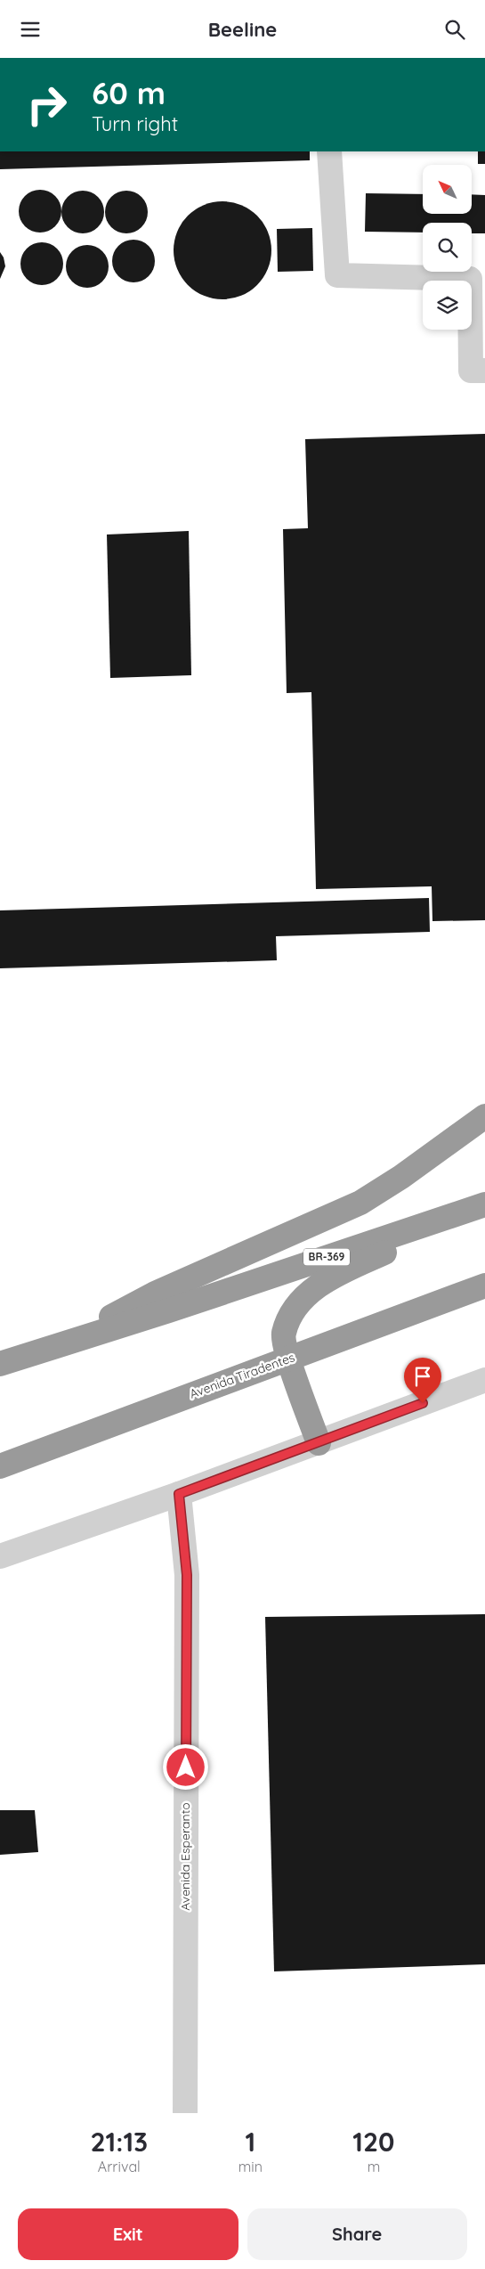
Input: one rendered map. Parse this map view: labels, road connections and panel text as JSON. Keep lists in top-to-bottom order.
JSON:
{
  "streets": {
    "highway": ["BR-369", "Avenida Tiradentes"],
    "street": ["Avenida Esperanto"]
  },
  "north": "top left",
  "page": {
    "header": "Beeline",
    "turn": ["60 m", "Turn right"],
    "eta": [
      "21:13",
      "Arrival",
      "1",
      "min",
      "120",
      "m"
    ],
    "buttons": ["Exit", "Share"]
  }
}
